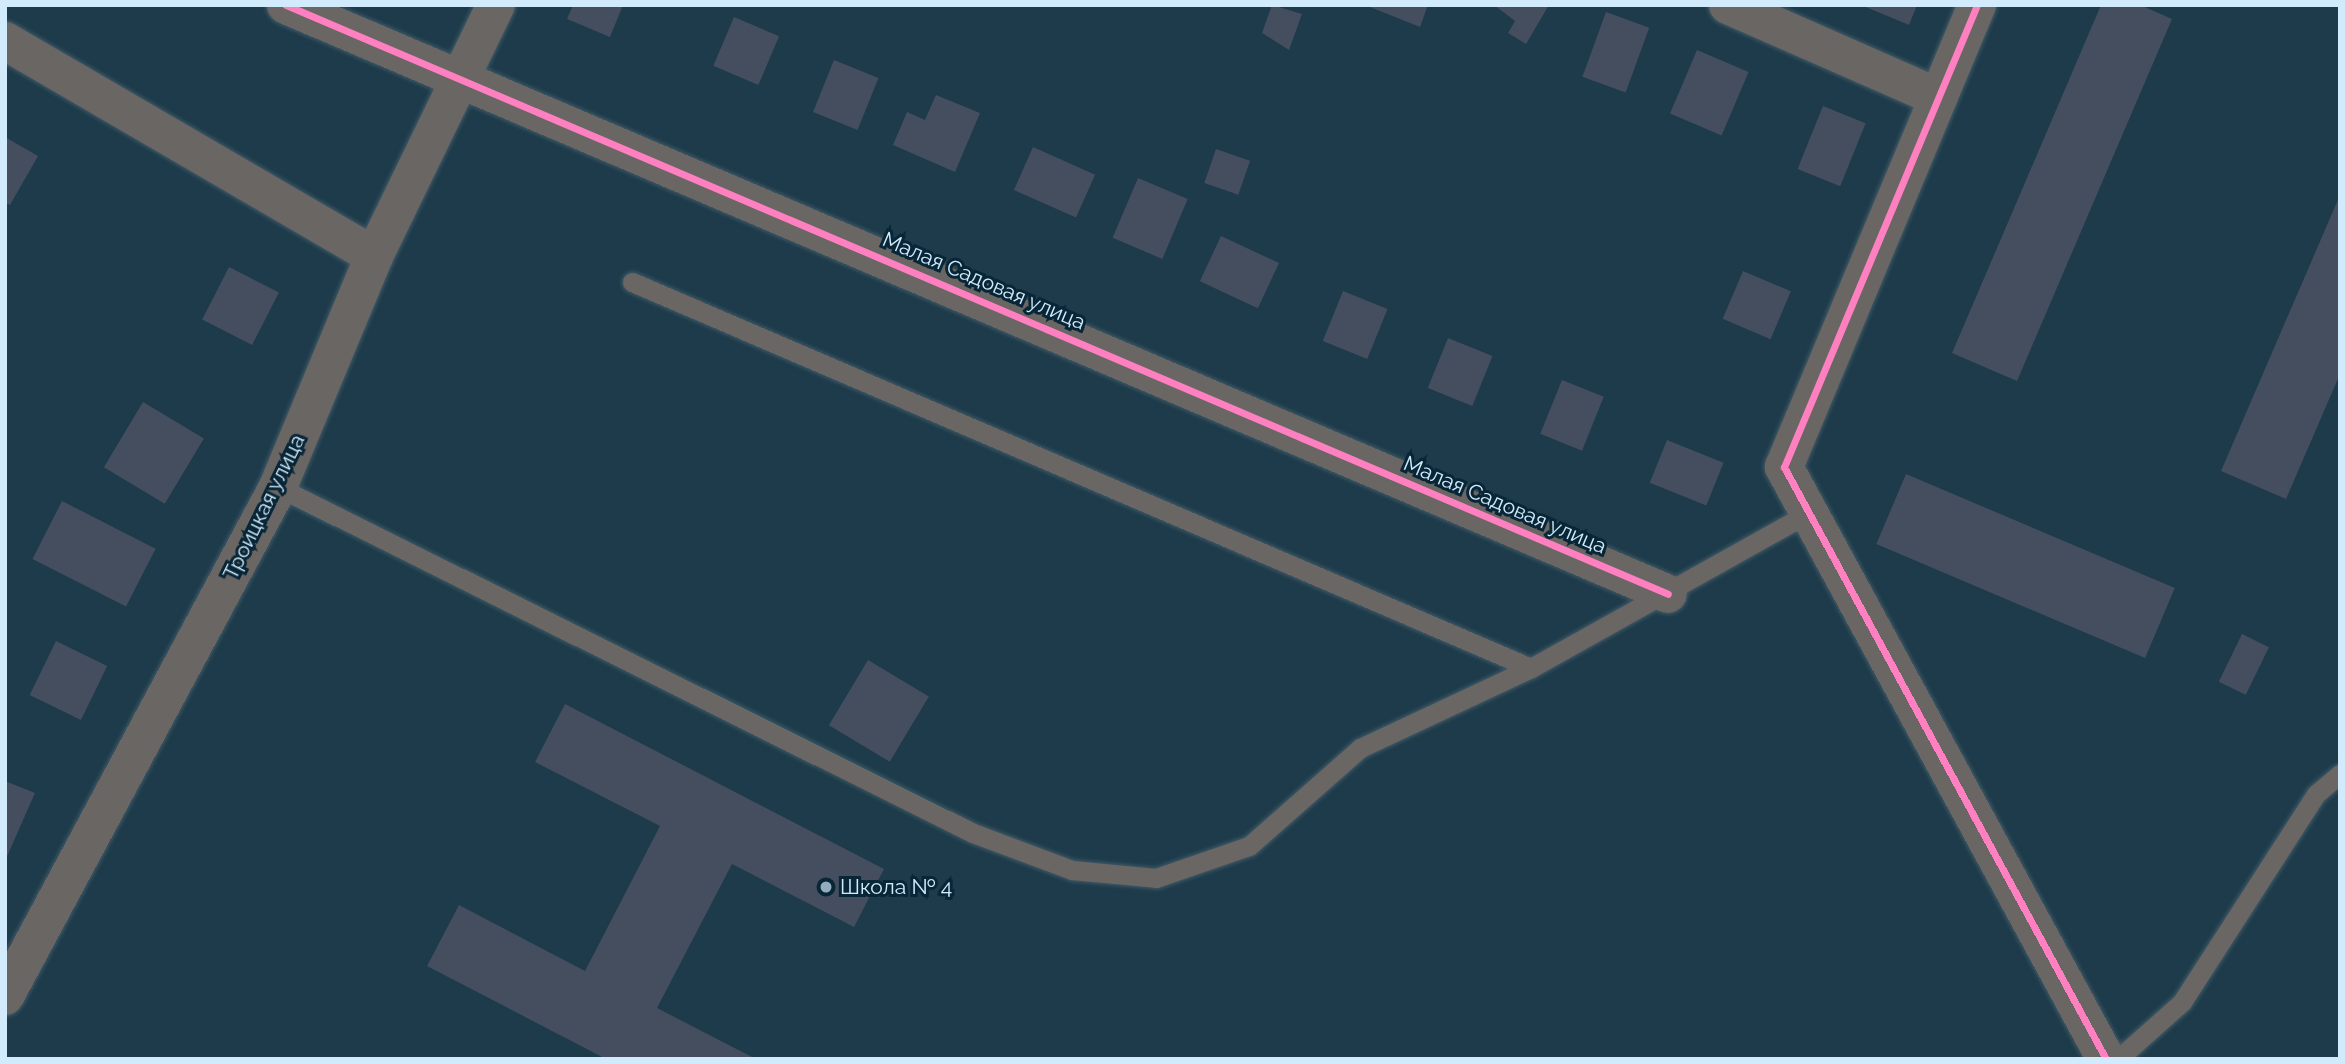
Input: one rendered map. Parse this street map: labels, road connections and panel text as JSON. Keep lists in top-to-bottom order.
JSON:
{
  "streets": {
    "street": ["Малая Садовая улица", "Троицкая улица"]
  },
  "crossings": [
    ["Малая Садовая улица", "Троицкая улица"]
  ],
  "places": ["Школа № 4"]
}
